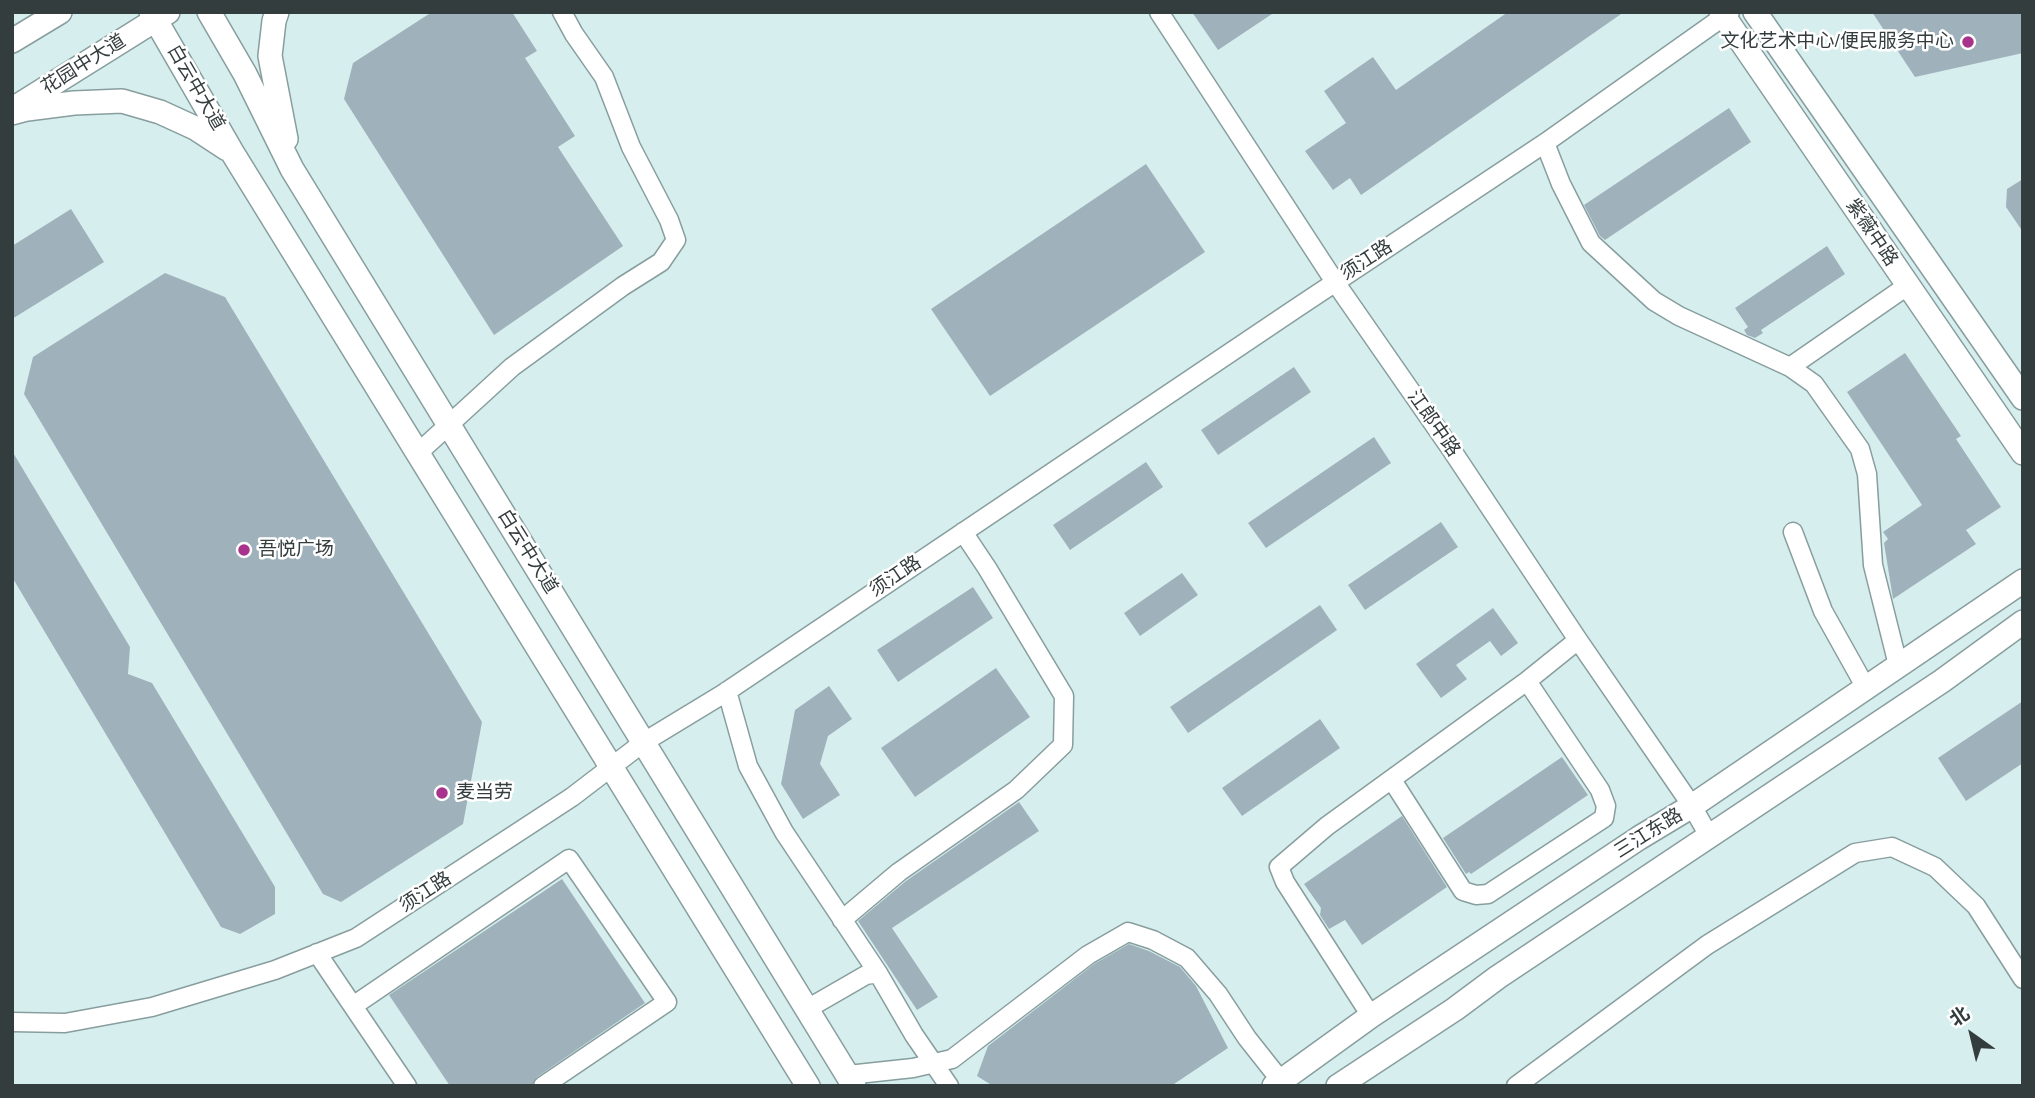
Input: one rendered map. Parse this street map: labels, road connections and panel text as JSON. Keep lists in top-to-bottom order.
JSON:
{
  "streets": {
    "main road": [
      "花园中大道",
      "白云中大道",
      "紫薇中路",
      "三江东路"
    ],
    "street": ["须江路", "江郎中路"]
  },
  "crossings": [
    ["花园中大道", "白云中大道"],
    ["白云中大道", "须江路"],
    ["紫薇中路", "须江路"],
    ["须江路", "江郎中路"],
    ["江郎中路", "三江东路"]
  ],
  "places": ["文化艺术中心/便民服务中心", "吾悦广场", "麦当劳"],
  "north": "top left"
}
